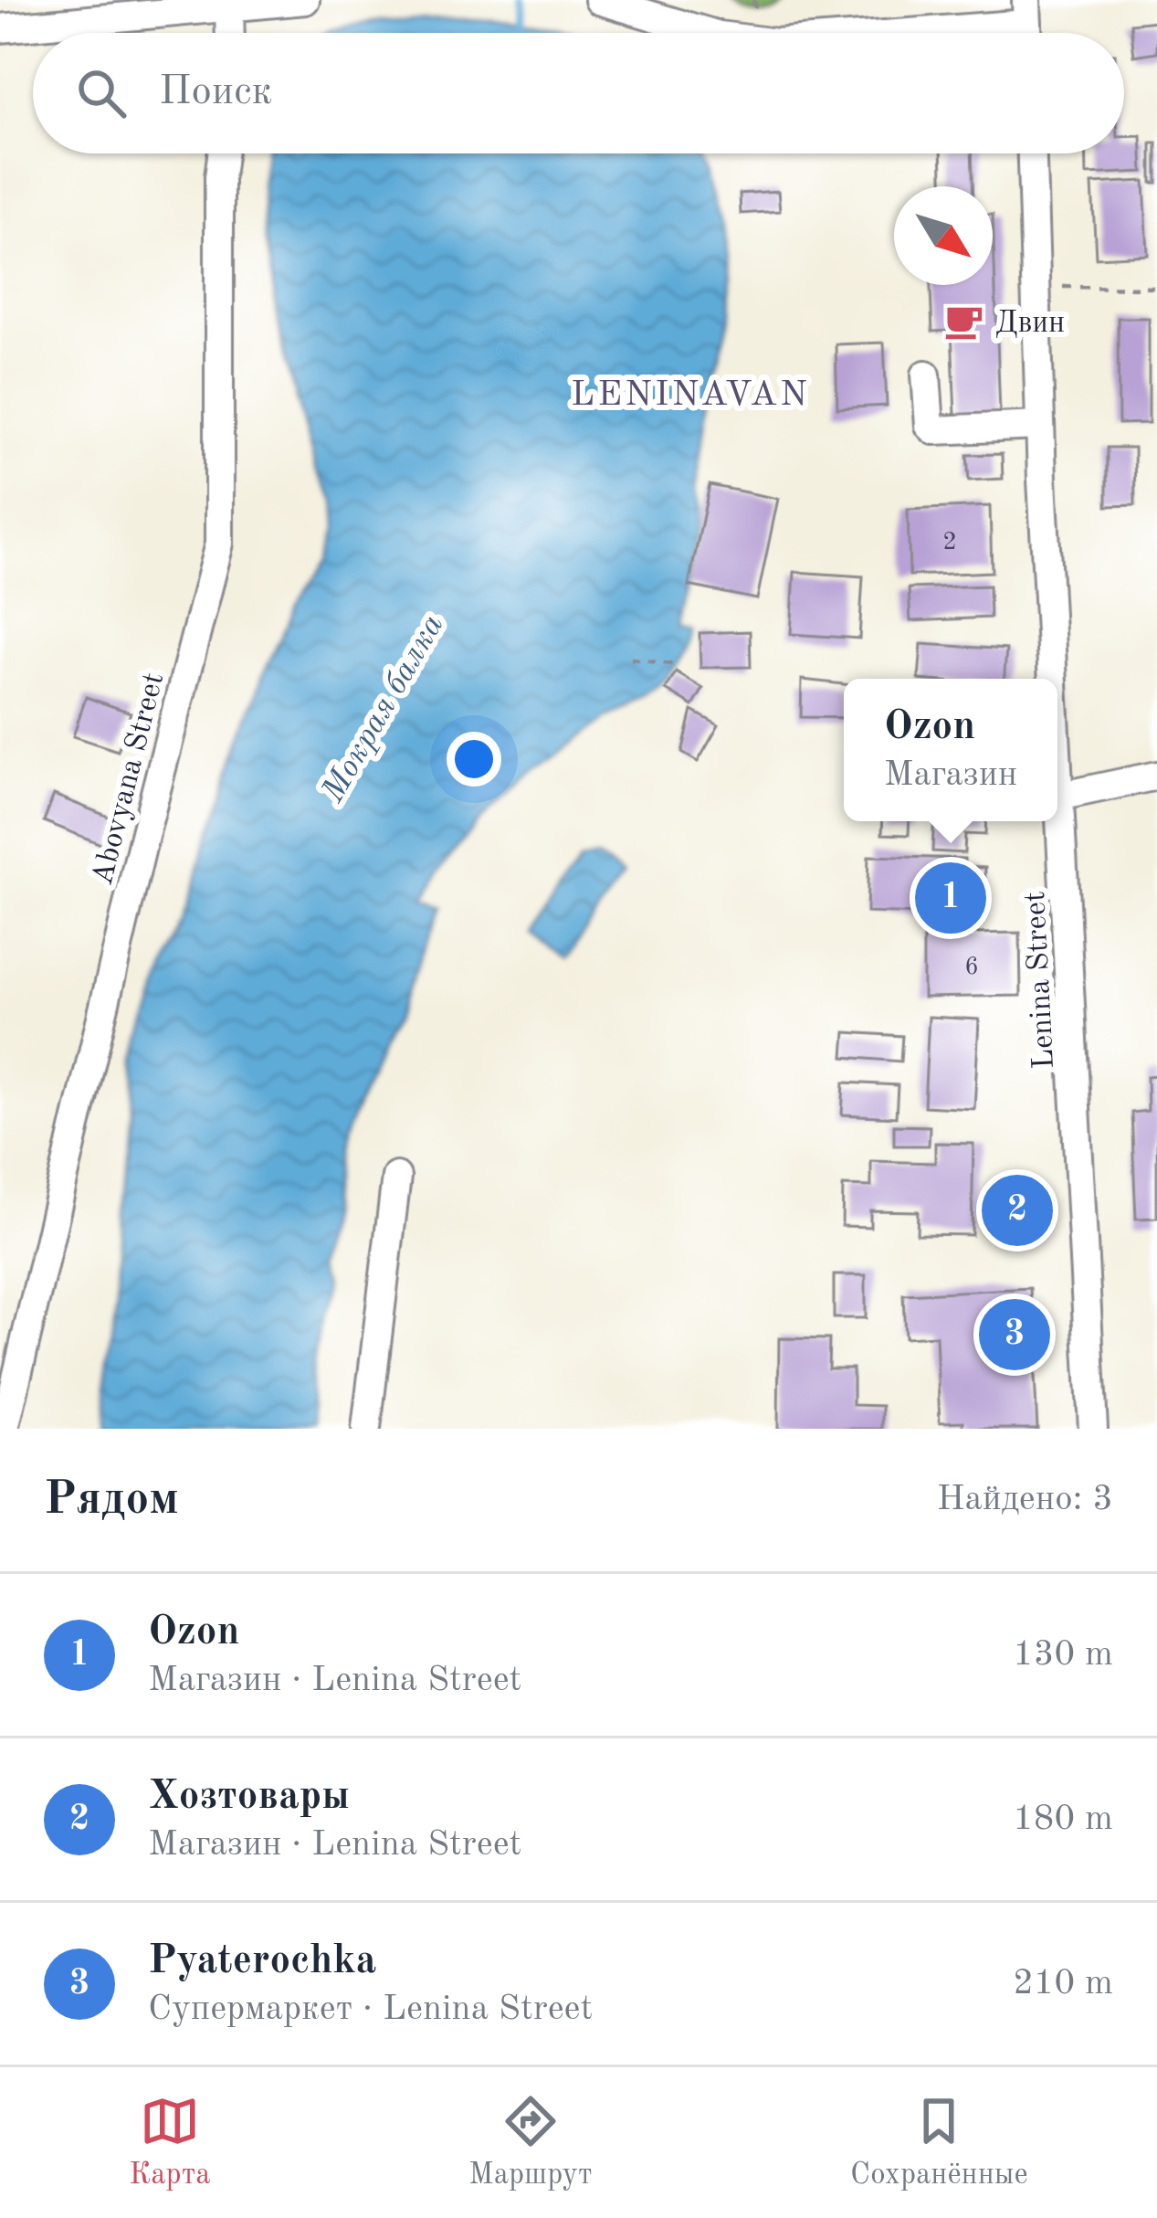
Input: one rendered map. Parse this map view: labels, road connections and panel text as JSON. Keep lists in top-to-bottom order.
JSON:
{
  "streets": {
    "street": ["Abovyana Street", "Lenina Street"]
  },
  "districts": ["LENINAVAN"],
  "water": ["Мокрая балка"],
  "places": {
    "cafe": ["Двин"]
  },
  "house_numbers": ["2", "6"],
  "north": "bottom right",
  "page": {
    "search": "Поиск",
    "popup": ["Ozon", "Магазин"],
    "pins": ["1", "2", "3"],
    "heading": ["Рядом", "Найдено: 3"],
    "list": [
      {
        "mark": "1",
        "name": "Ozon",
        "note": "Магазин · Lenina Street",
        "value": "130 m"
      },
      {
        "mark": "2",
        "name": "Хозтовары",
        "note": "Магазин · Lenina Street",
        "value": "180 m"
      },
      {
        "mark": "3",
        "name": "Pyaterochka",
        "note": "Супермаркет · Lenina Street",
        "value": "210 m"
      }
    ],
    "nav": ["Карта", "Маршрут", "Сохранённые"]
  }
}
